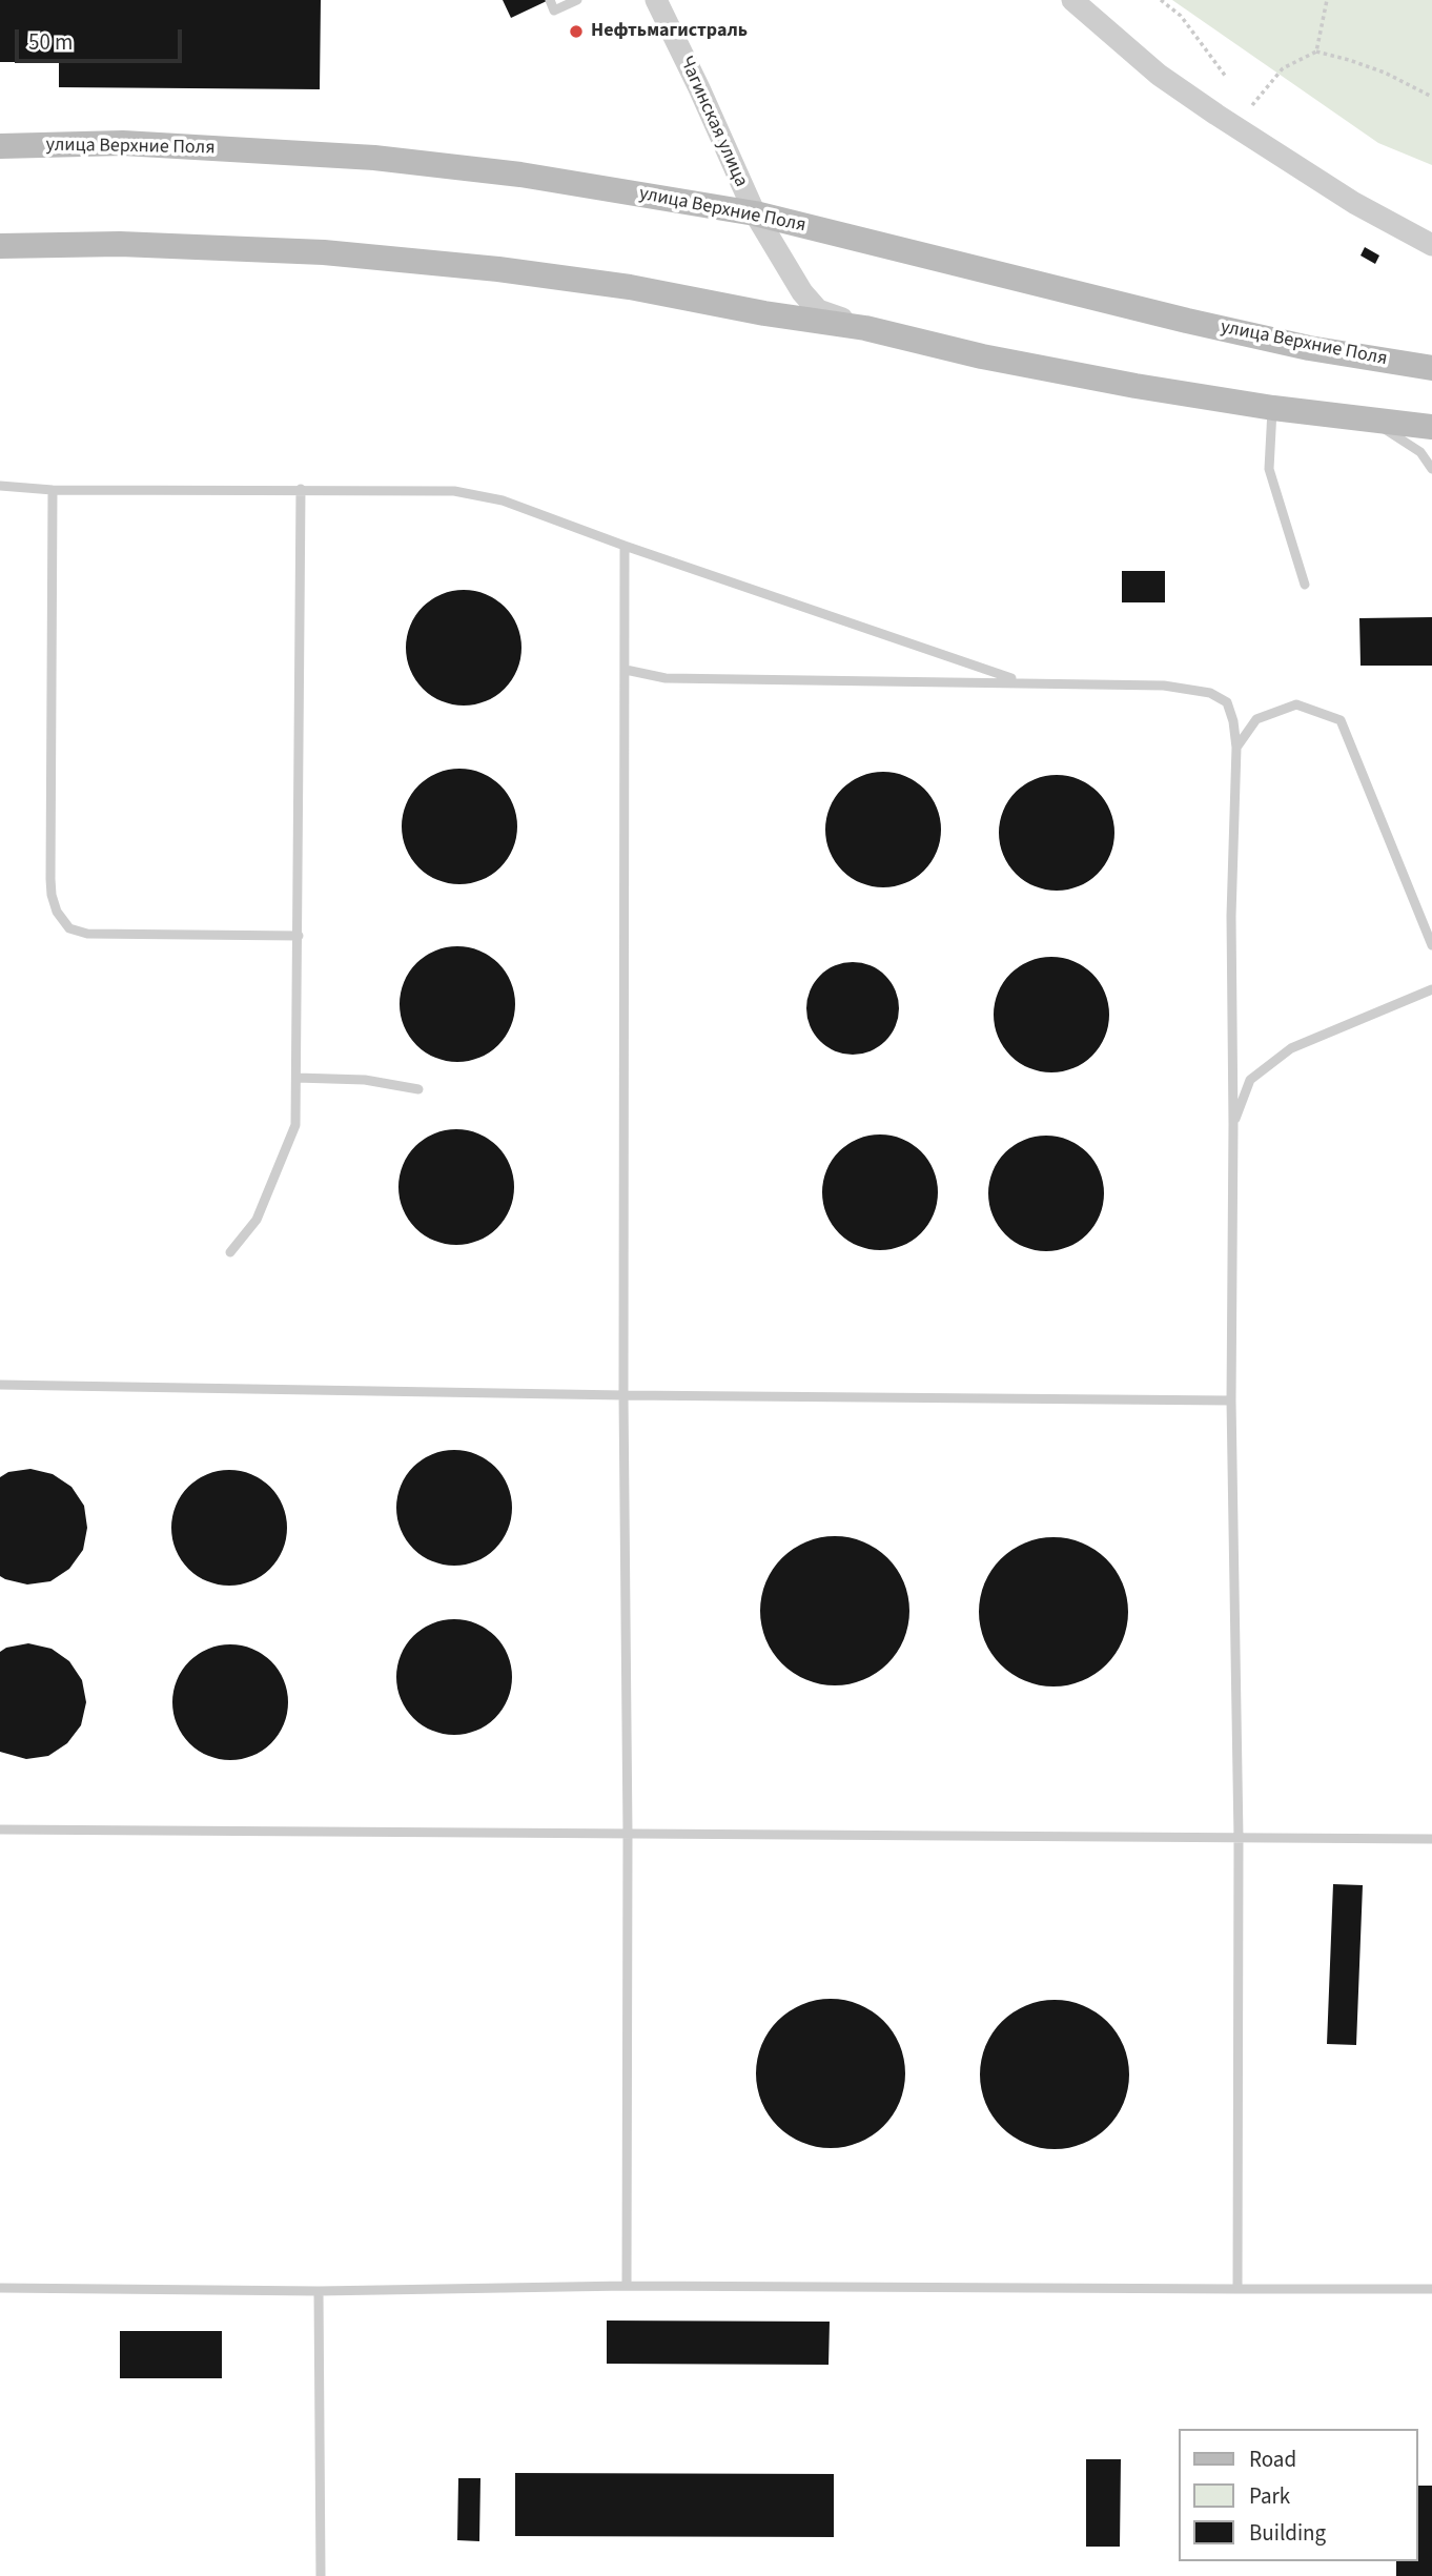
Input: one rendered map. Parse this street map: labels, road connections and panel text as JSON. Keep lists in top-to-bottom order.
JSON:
{
  "streets": {
    "main road": ["улица Верхние Поля"],
    "street": ["Чагинская улица"]
  },
  "crossings": [
    ["Чагинская улица", "улица Верхние Поля"]
  ],
  "places": ["Нефтьмагистраль"],
  "legend": ["Road", "Park", "Building"],
  "scale_bar": "50 m"
}
